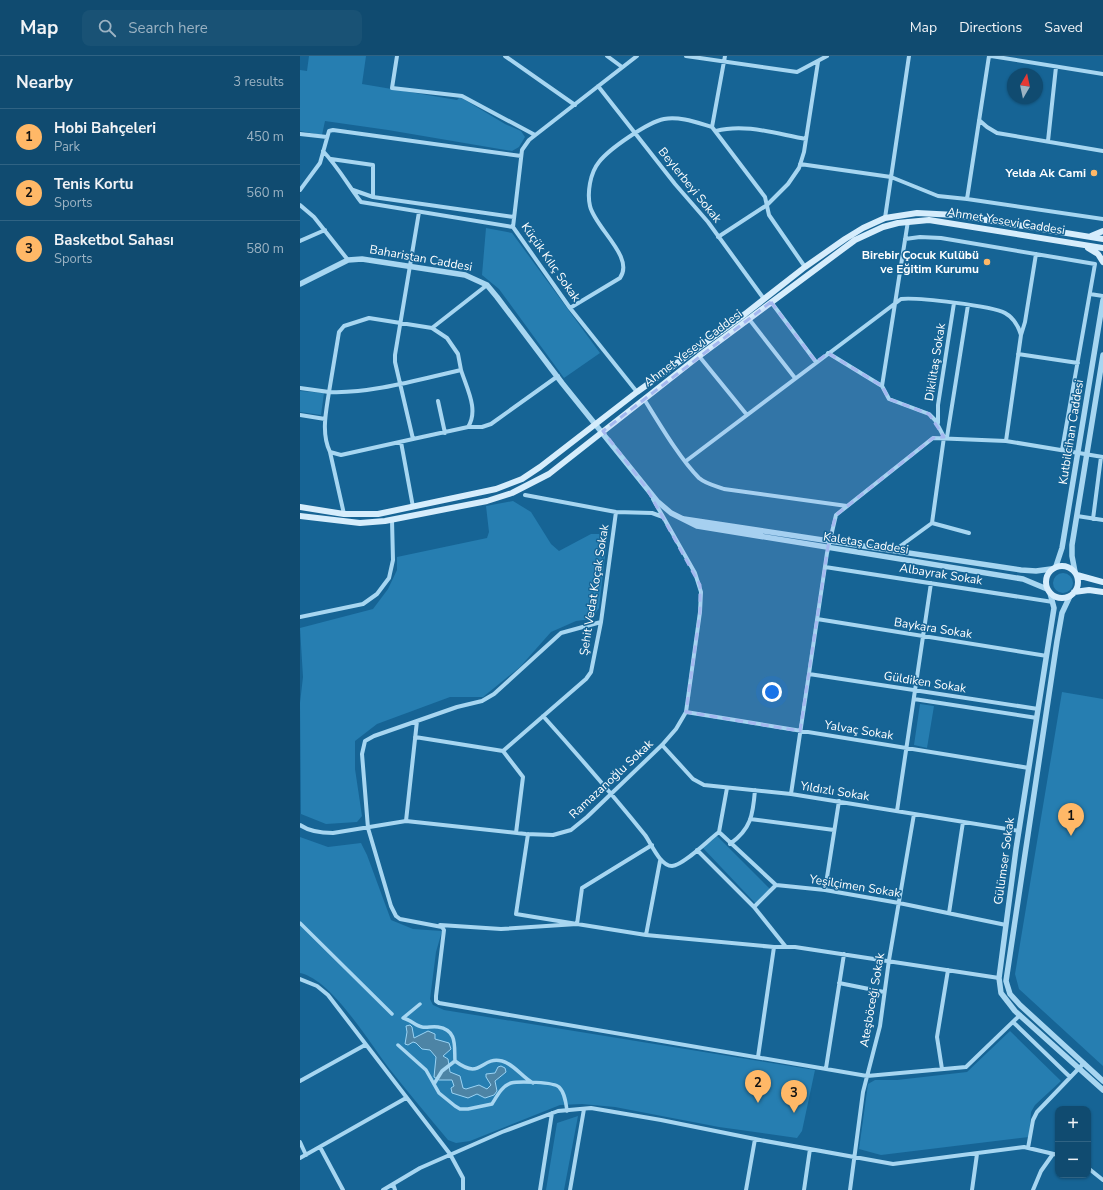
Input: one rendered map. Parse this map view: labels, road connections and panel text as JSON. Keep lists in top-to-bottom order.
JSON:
{
  "streets": {
    "main road": ["Ahmet Yesevi Caddesi"],
    "street": [
      "Beylerbeyi Sokak",
      "Baharistan Caddesi",
      "Küçük Kılıç Sokak",
      "Dikilitaş Sokak",
      "Kutbilcihan Caddesi",
      "Kaletaş Caddesi",
      "Albayrak Sokak",
      "Şehit Vedat Koçak Sokak",
      "Baykara Sokak",
      "Güldiken Sokak",
      "Yalvaç Sokak",
      "Ramazanoğlu Sokak",
      "Yıldızlı Sokak",
      "Gülümser Sokak",
      "Yeşilçimen Sokak",
      "Ateşböceği Sokak"
    ]
  },
  "crossings": [
    ["Beylerbeyi Sokak", "Ahmet Yesevi Caddesi"],
    ["Beylerbeyi Sokak", "Küçük Kılıç Sokak"],
    ["Ahmet Yesevi Caddesi", "Baharistan Caddesi"],
    ["Ahmet Yesevi Caddesi", "Küçük Kılıç Sokak"],
    ["Ahmet Yesevi Caddesi", "Kaletaş Caddesi"],
    ["Baharistan Caddesi", "Kaletaş Caddesi"],
    ["Kutbilcihan Caddesi", "Kaletaş Caddesi"],
    ["Kutbilcihan Caddesi", "Gülümser Sokak"],
    ["Kaletaş Caddesi", "Ramazanoğlu Sokak"],
    ["Kaletaş Caddesi", "Gülümser Sokak"],
    ["Albayrak Sokak", "Gülümser Sokak"],
    ["Baykara Sokak", "Gülümser Sokak"],
    ["Güldiken Sokak", "Gülümser Sokak"],
    ["Yalvaç Sokak", "Ramazanoğlu Sokak"],
    ["Yalvaç Sokak", "Gülümser Sokak"],
    ["Ramazanoğlu Sokak", "Yıldızlı Sokak"],
    ["Yıldızlı Sokak", "Gülümser Sokak"],
    ["Yıldızlı Sokak", "Ateşböceği Sokak"],
    ["Gülümser Sokak", "Yeşilçimen Sokak"],
    ["Yeşilçimen Sokak", "Ateşböceği Sokak"]
  ],
  "places": ["Yelda Ak Cami", "Birebir Çocuk Kulübü ve Eğitim Kurumu"],
  "north": "top",
  "page": {
    "header": "Map",
    "search": "Search here",
    "nav": ["Map", "Directions", "Saved"],
    "heading": ["Nearby", "3 results"],
    "list": [
      {
        "mark": "1",
        "name": "Hobi Bahçeleri",
        "note": "Park",
        "value": "450 m"
      },
      {
        "mark": "2",
        "name": "Tenis Kortu",
        "note": "Sports",
        "value": "560 m"
      },
      {
        "mark": "3",
        "name": "Basketbol Sahası",
        "note": "Sports",
        "value": "580 m"
      }
    ],
    "pins": ["1", "2", "3"],
    "map_buttons": ["+", "−"]
  }
}
